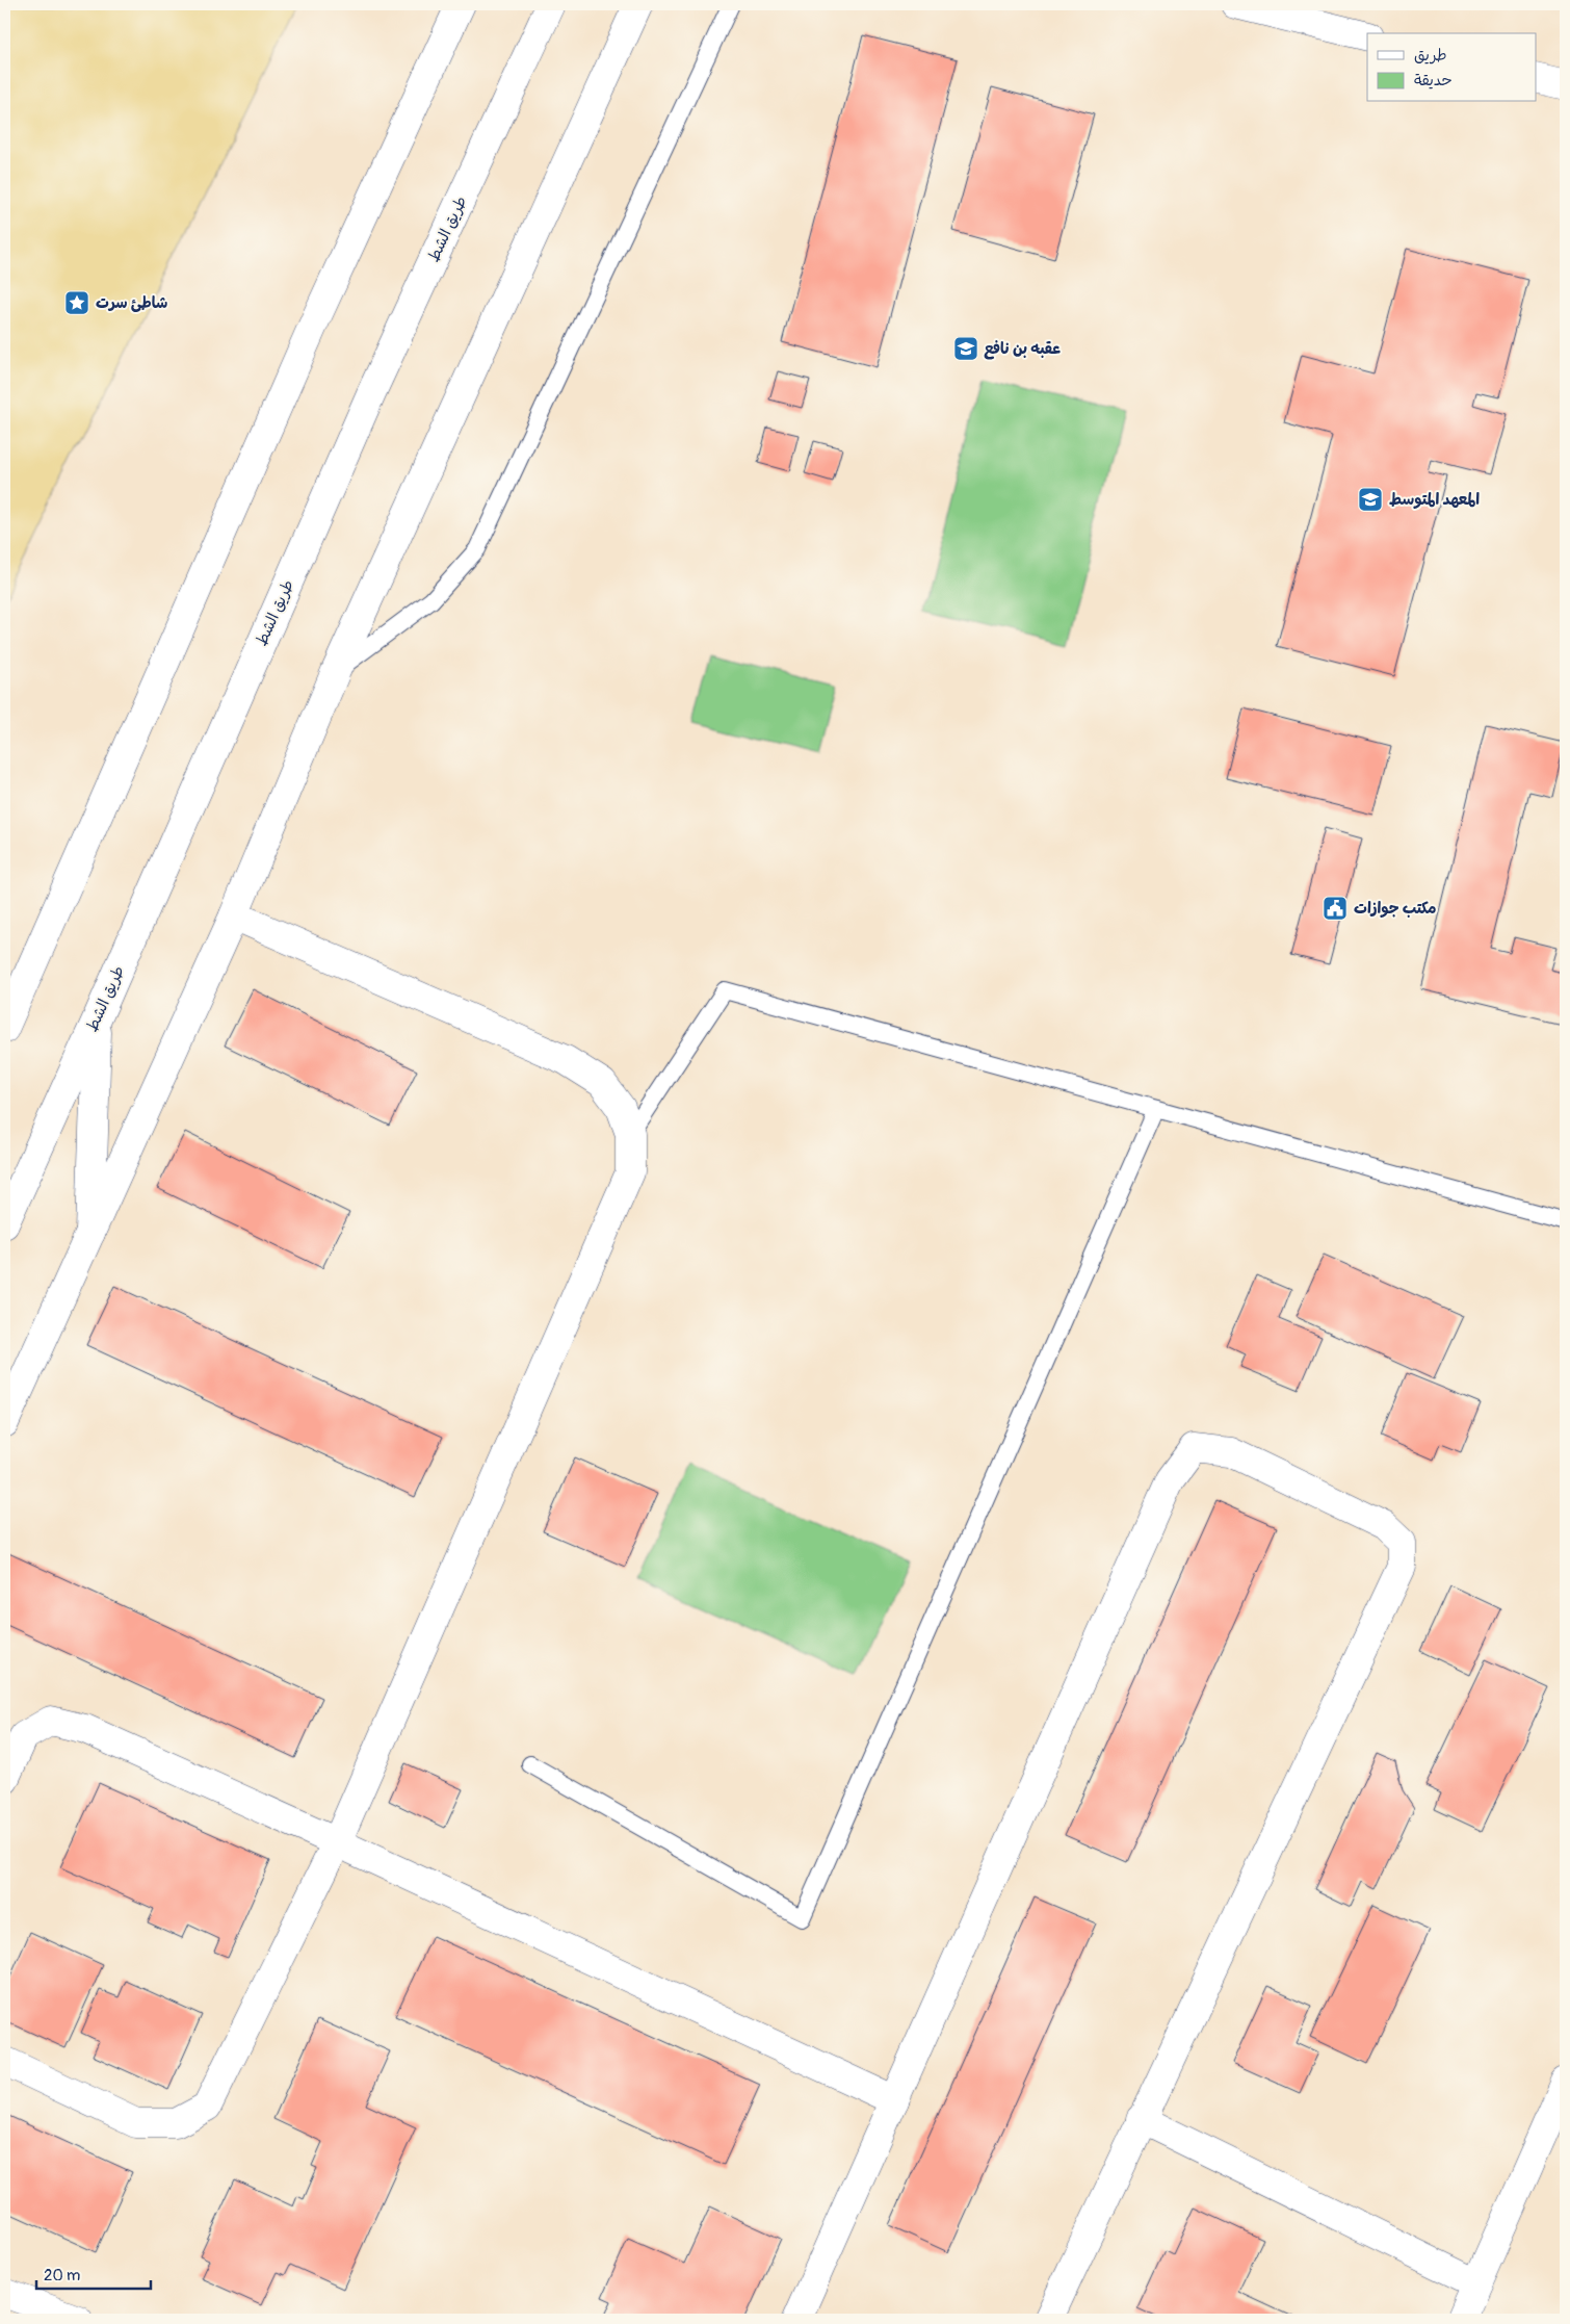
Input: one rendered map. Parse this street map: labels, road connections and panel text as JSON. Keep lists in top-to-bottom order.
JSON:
{
  "streets": {
    "street": ["طريق الشط"]
  },
  "places": {
    "place": ["شاطئ سرت"],
    "school or university": ["عقبه بن نافع", "المعهد المتوسط"],
    "public building": ["مكتب جوازات"]
  },
  "legend": ["طريق", "حديقة"],
  "scale_bar": "20 m"
}
